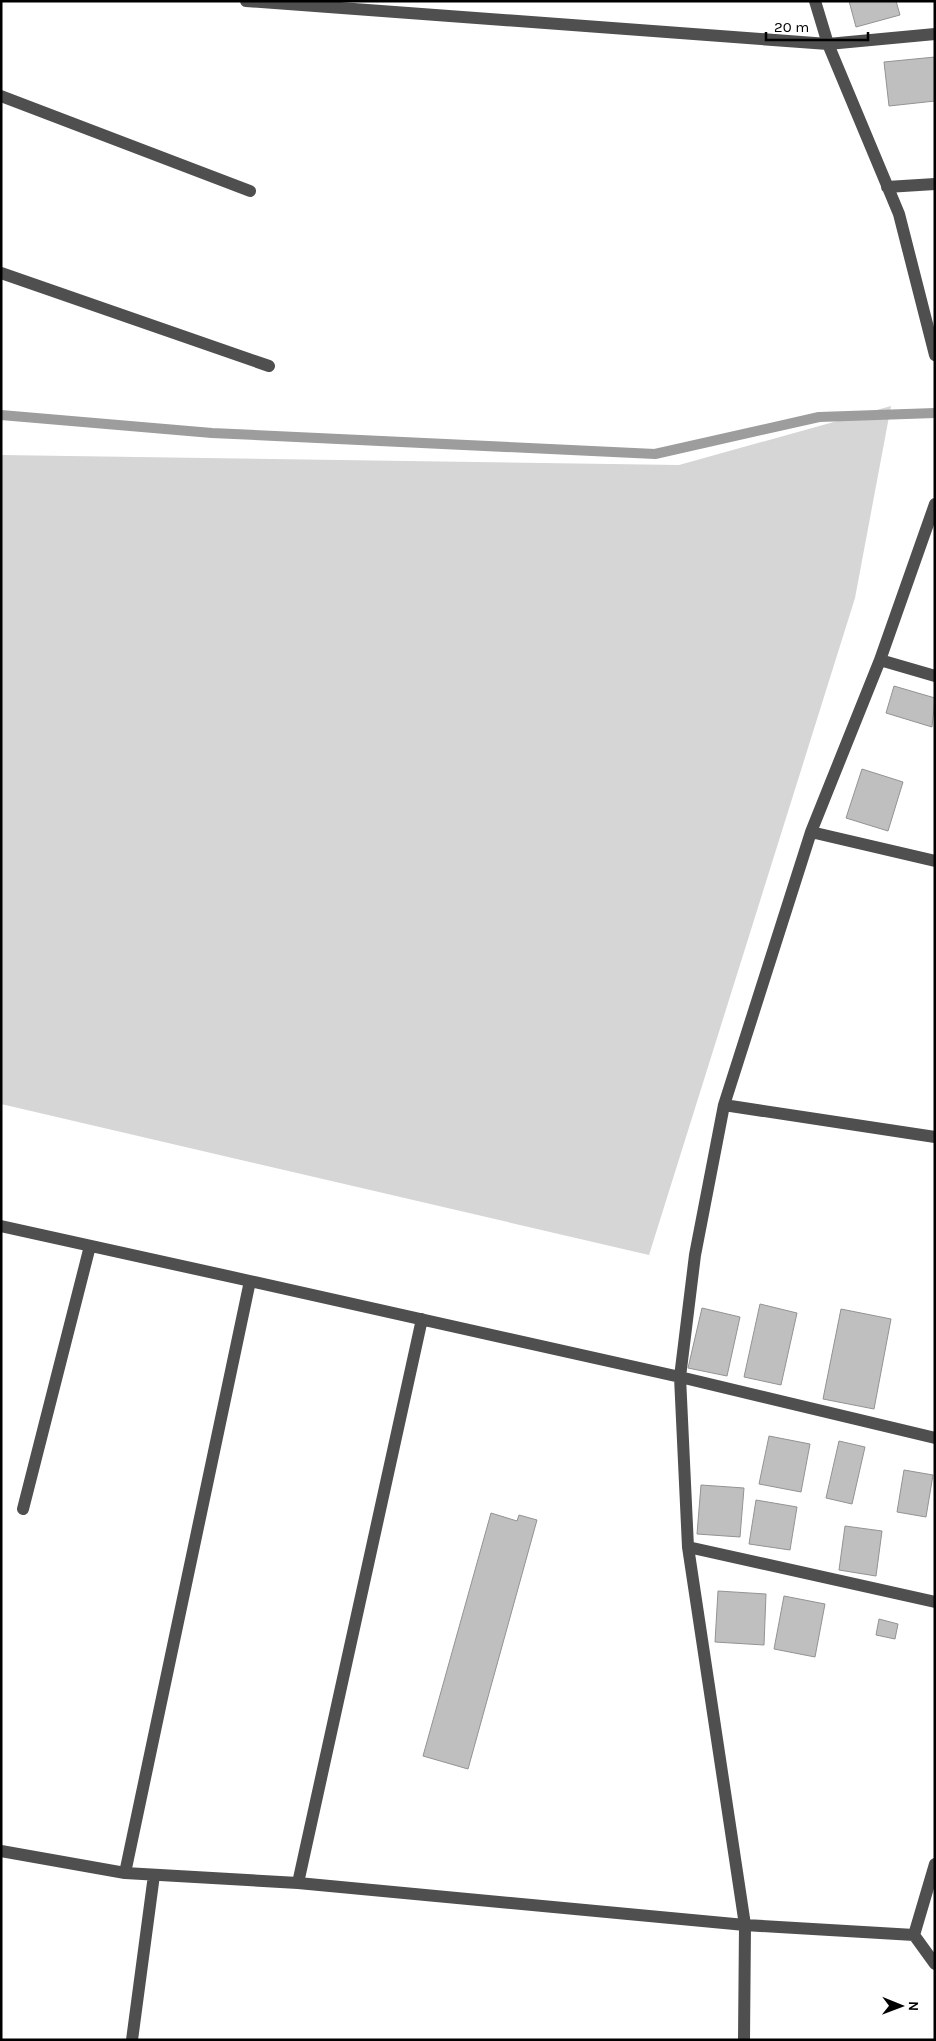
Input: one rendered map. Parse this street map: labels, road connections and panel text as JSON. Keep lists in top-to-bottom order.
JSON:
{
  "scale_bar": "20 m",
  "north": "right"
}
